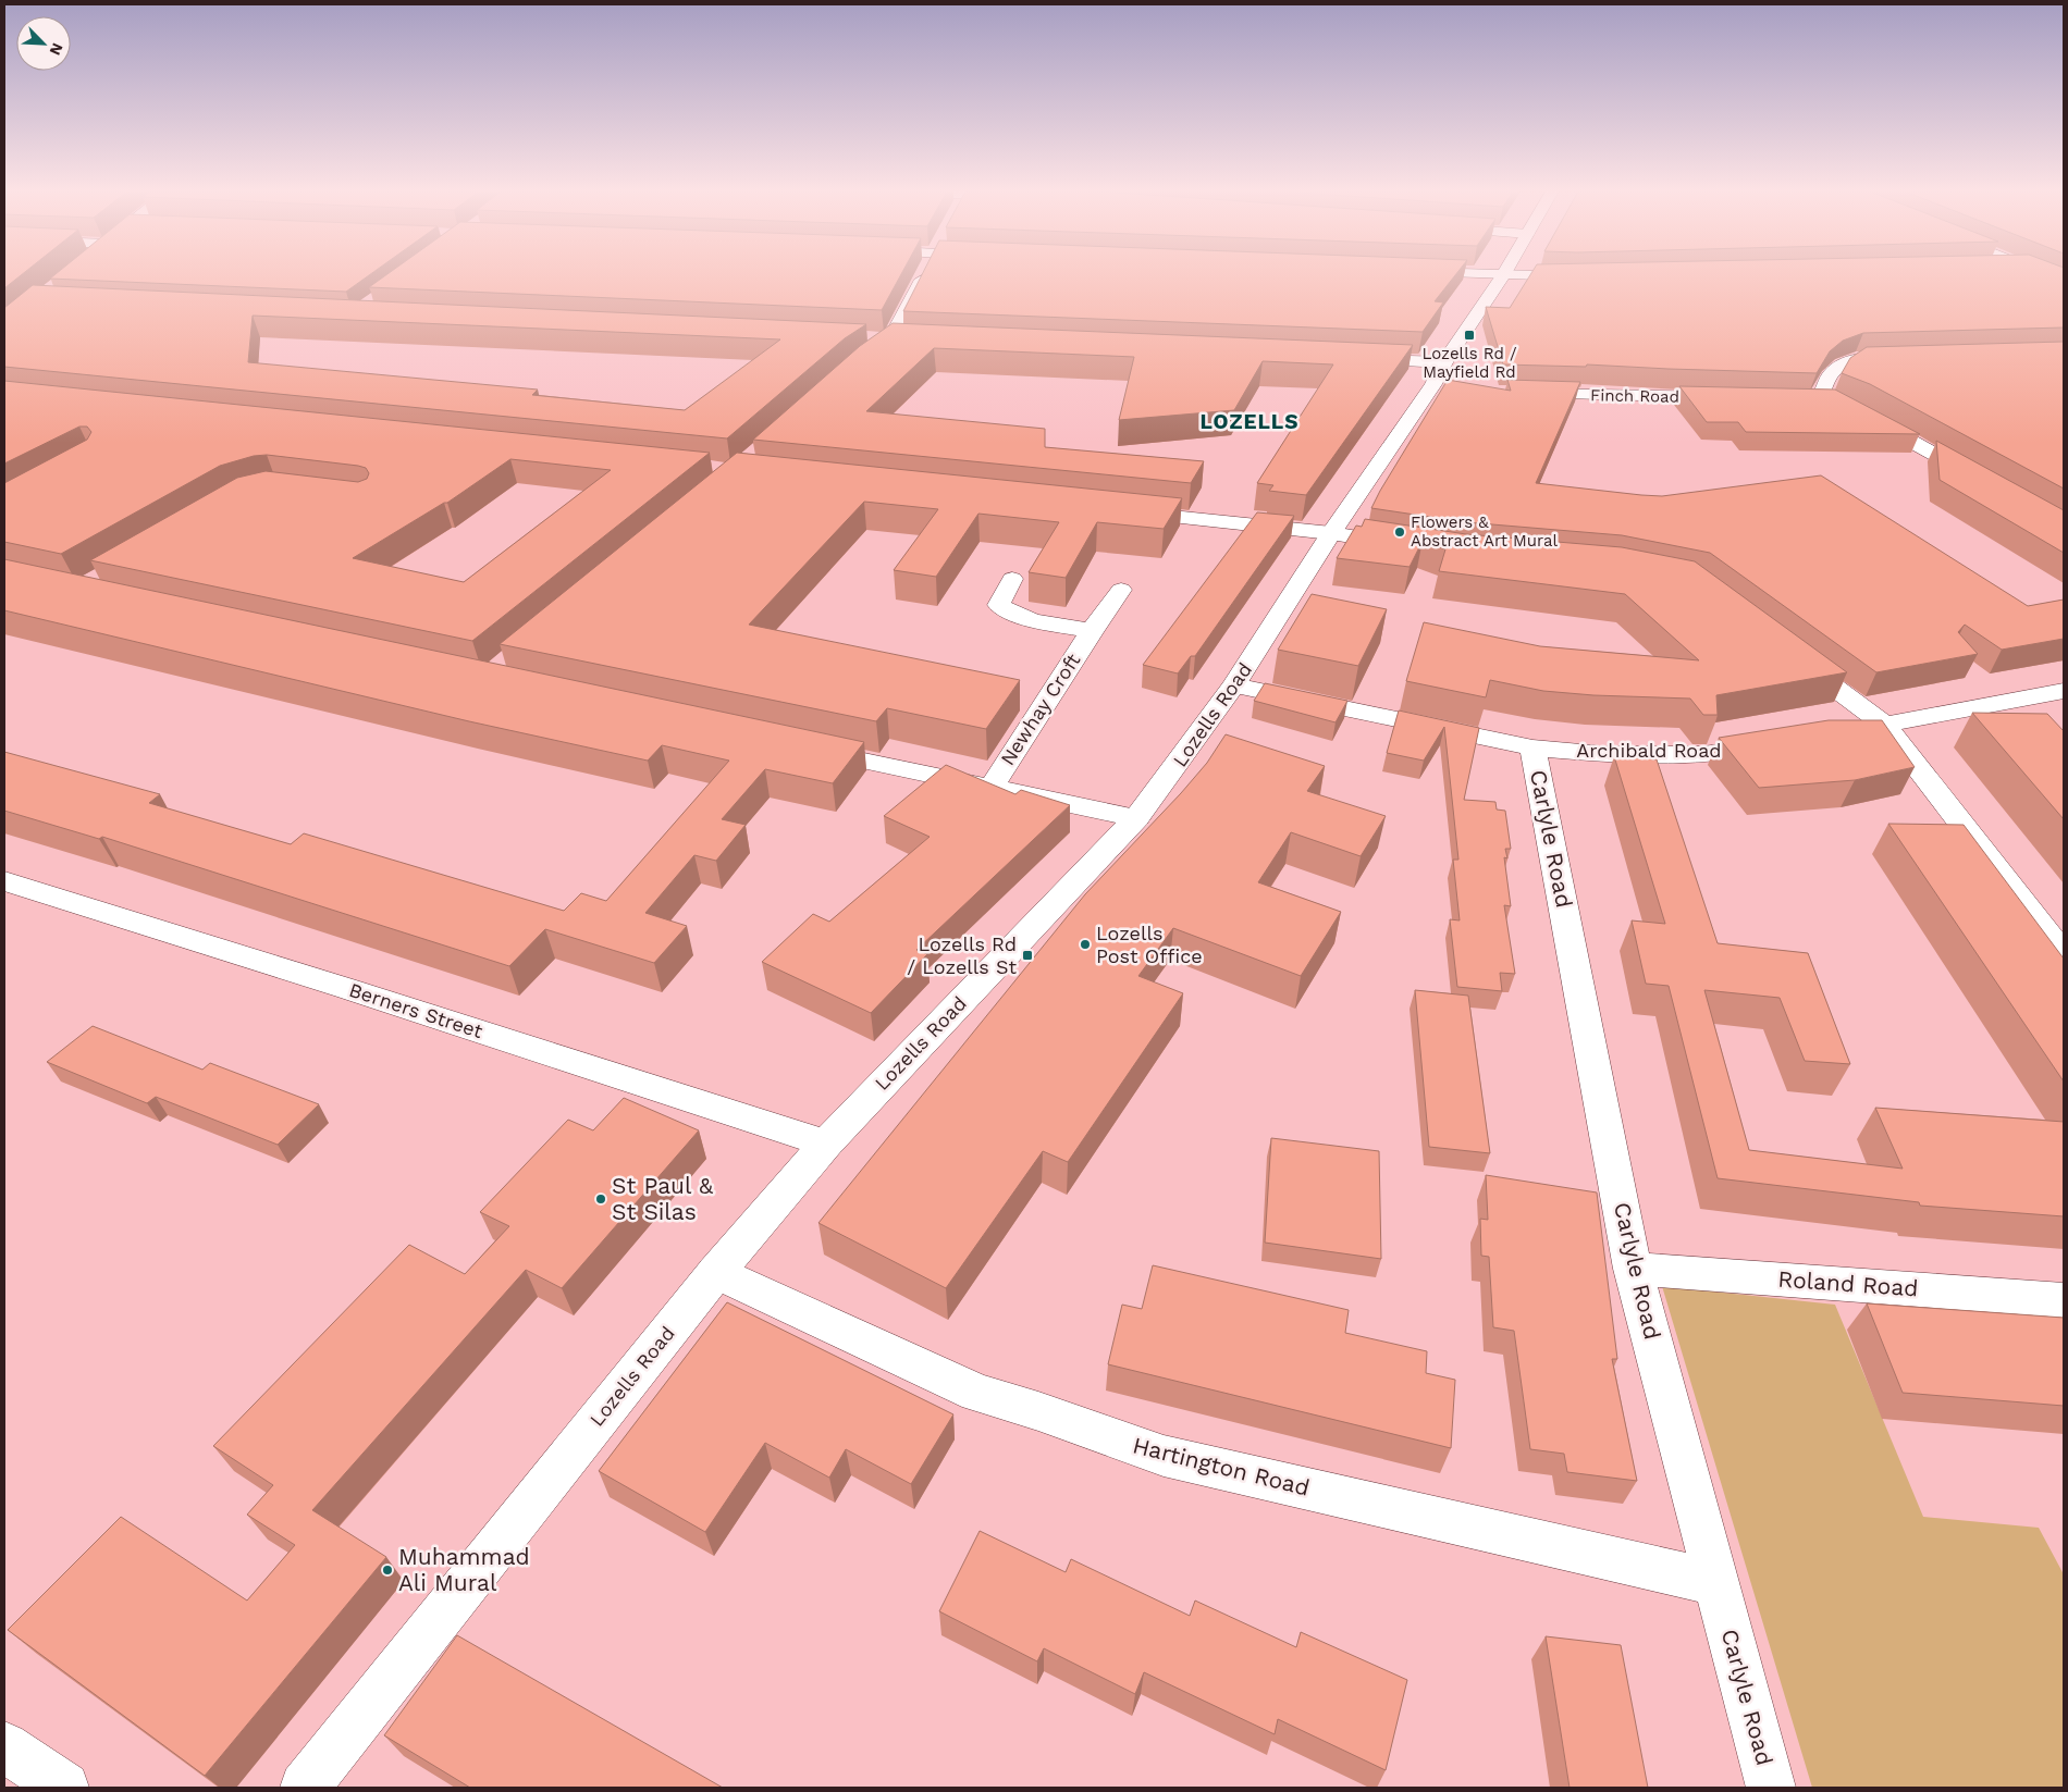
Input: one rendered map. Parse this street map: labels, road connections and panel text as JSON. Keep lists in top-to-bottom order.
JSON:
{
  "streets": {
    "street": [
      "Finch Road",
      "Newhay Croft",
      "Lozells Road",
      "Archibald Road",
      "Carlyle Road",
      "Berners Street",
      "Roland Road",
      "Hartington Road"
    ]
  },
  "crossings": [
    ["Lozells Road", "Archibald Road"],
    ["Lozells Road", "Berners Street"],
    ["Lozells Road", "Hartington Road"],
    ["Archibald Road", "Carlyle Road"],
    ["Carlyle Road", "Roland Road"],
    ["Carlyle Road", "Hartington Road"]
  ],
  "districts": ["LOZELLS"],
  "places": {
    "transit": ["Lozells Rd / Mayfield Rd", "Lozells Rd / Lozells St"],
    "other": [
      "Flowers & Abstract Art Mural",
      "Lozells Post Office",
      "St Paul & St Silas",
      "Muhammad Ali Mural"
    ]
  },
  "north": "bottom right"
}
